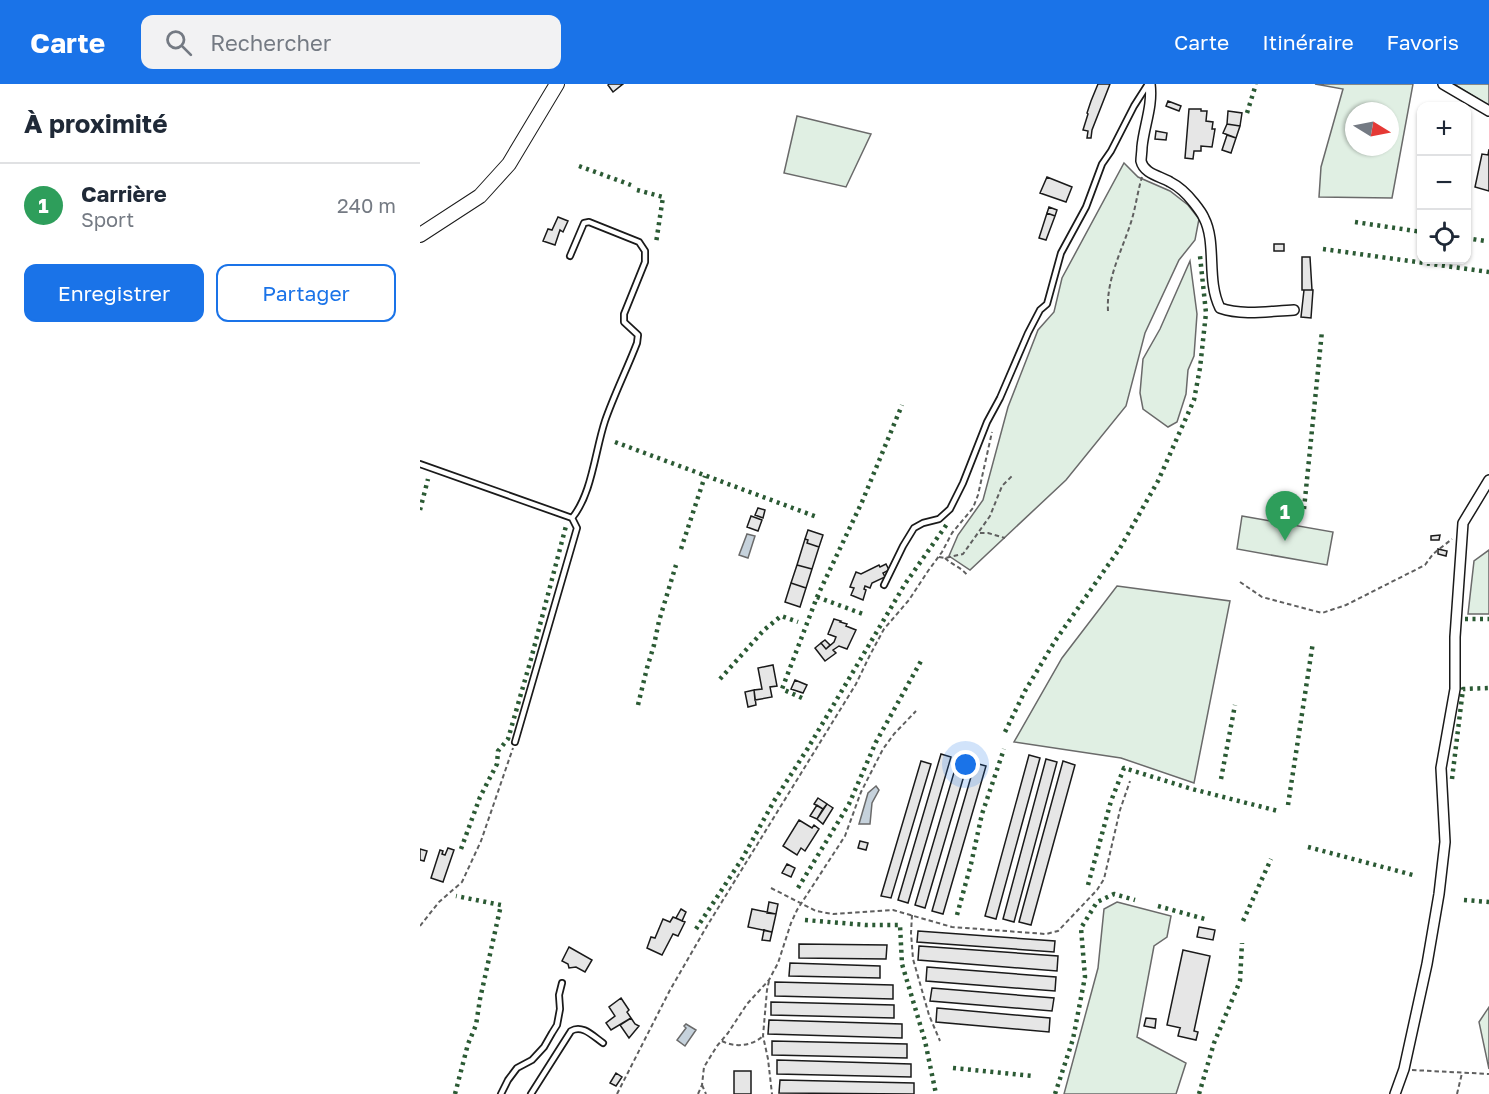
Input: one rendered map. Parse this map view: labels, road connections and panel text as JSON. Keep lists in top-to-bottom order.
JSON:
{
  "north": "right",
  "page": {
    "header": "Carte",
    "search": "Rechercher",
    "nav": ["Carte", "Itinéraire", "Favoris"],
    "heading": "À proximité",
    "map_buttons": ["+", "−"],
    "list": [
      {
        "mark": "1",
        "name": "Carrière",
        "note": "Sport",
        "value": "240 m"
      }
    ],
    "buttons": ["Enregistrer", "Partager"],
    "pins": "1"
  }
}
